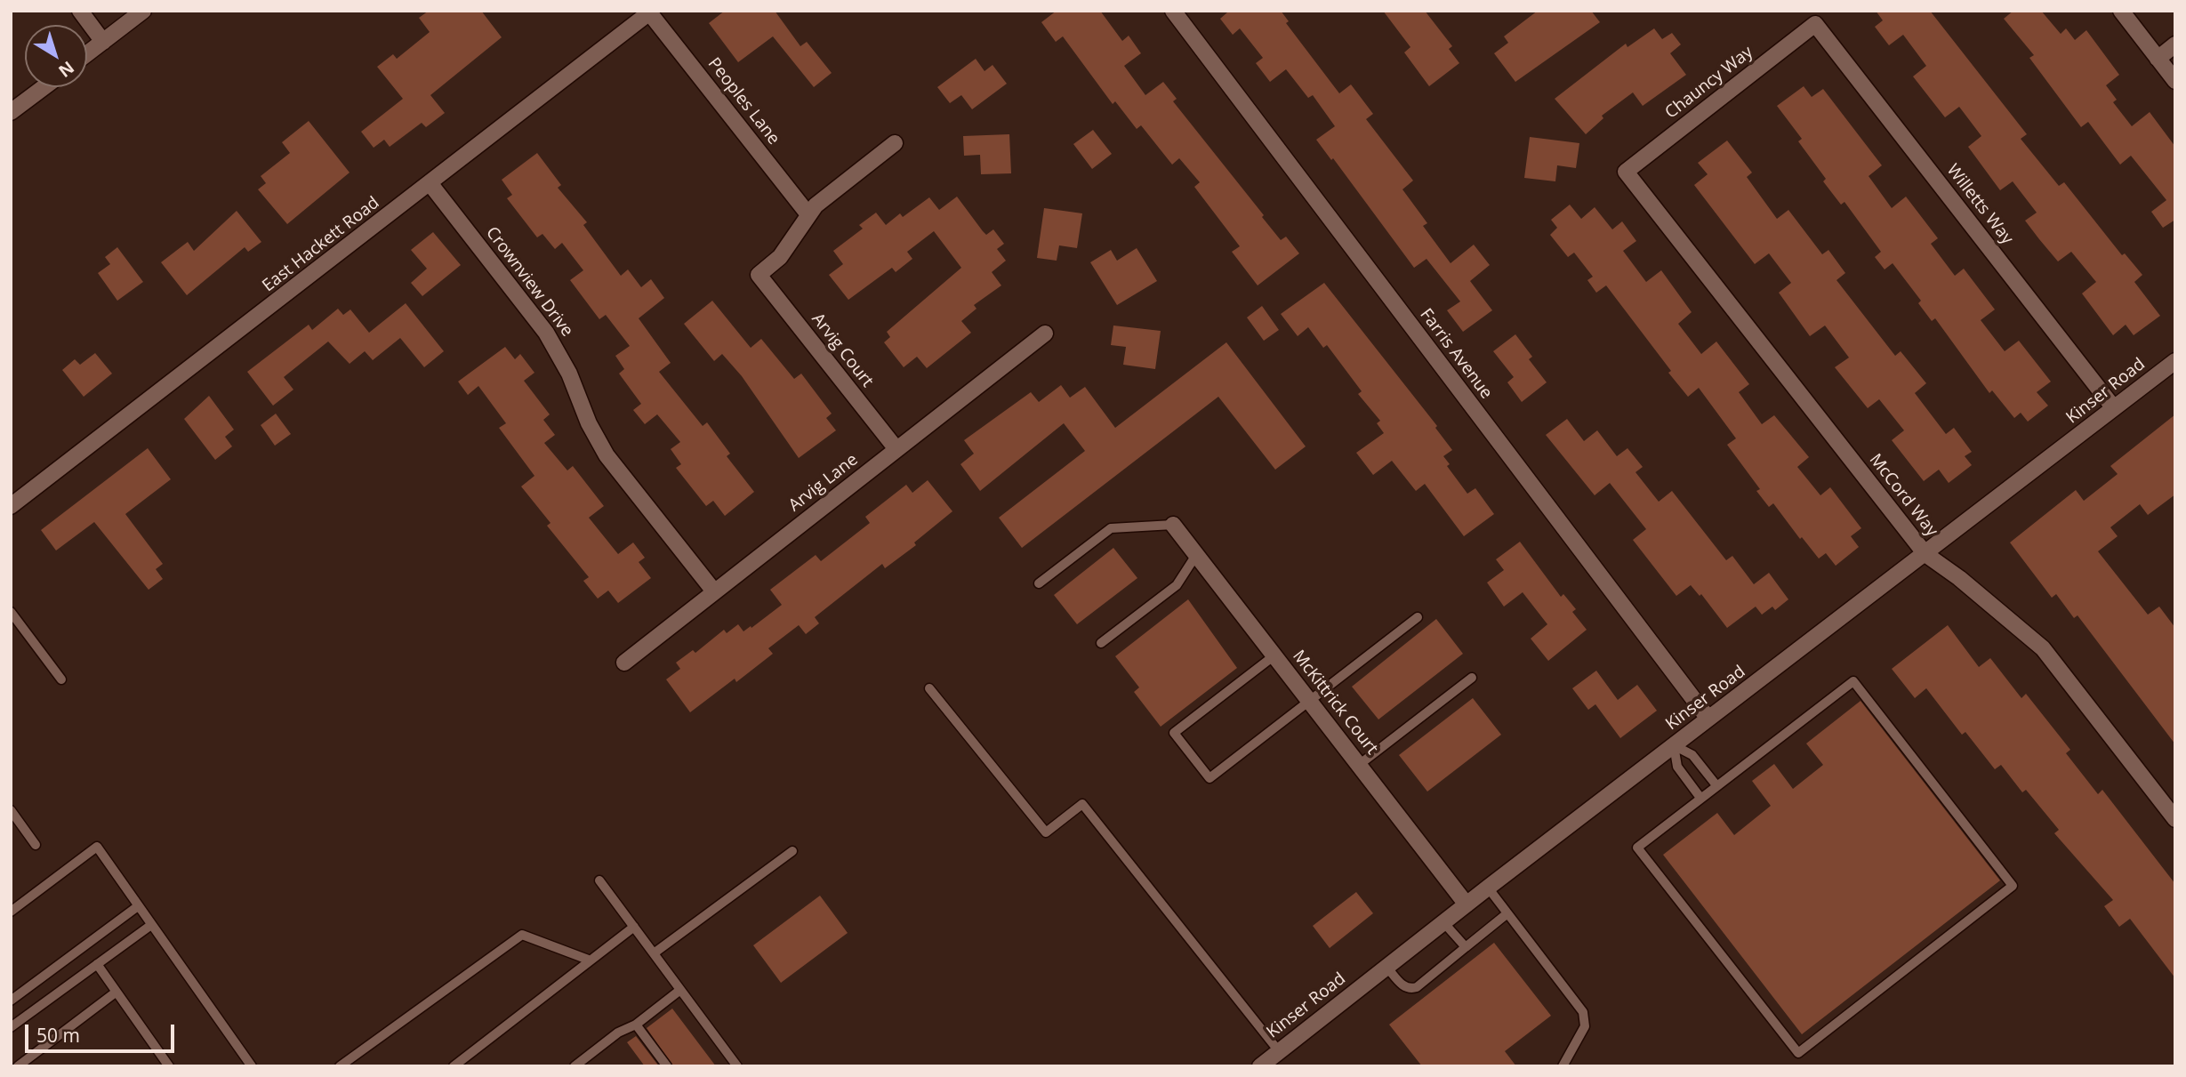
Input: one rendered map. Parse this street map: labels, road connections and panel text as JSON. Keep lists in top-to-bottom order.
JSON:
{
  "streets": {
    "street": [
      "Chauncy Way",
      "Peoples Lane",
      "Willetts Way",
      "East Hackett Road",
      "Crownview Drive",
      "Arvig Court",
      "Farris Avenue",
      "Kinser Road",
      "Arvig Lane",
      "McCord Way",
      "McKittrick Court"
    ]
  },
  "crossings": [
    ["Chauncy Way", "Willetts Way"],
    ["Chauncy Way", "McCord Way"],
    ["Peoples Lane", "East Hackett Road"],
    ["Peoples Lane", "Arvig Court"],
    ["Willetts Way", "Kinser Road"],
    ["East Hackett Road", "Crownview Drive"],
    ["Crownview Drive", "Arvig Lane"],
    ["Arvig Court", "Arvig Lane"],
    ["Farris Avenue", "Kinser Road"],
    ["Kinser Road", "McCord Way"],
    ["Kinser Road", "McKittrick Court"]
  ],
  "scale_bar": "50 m",
  "north": "bottom right"
}
